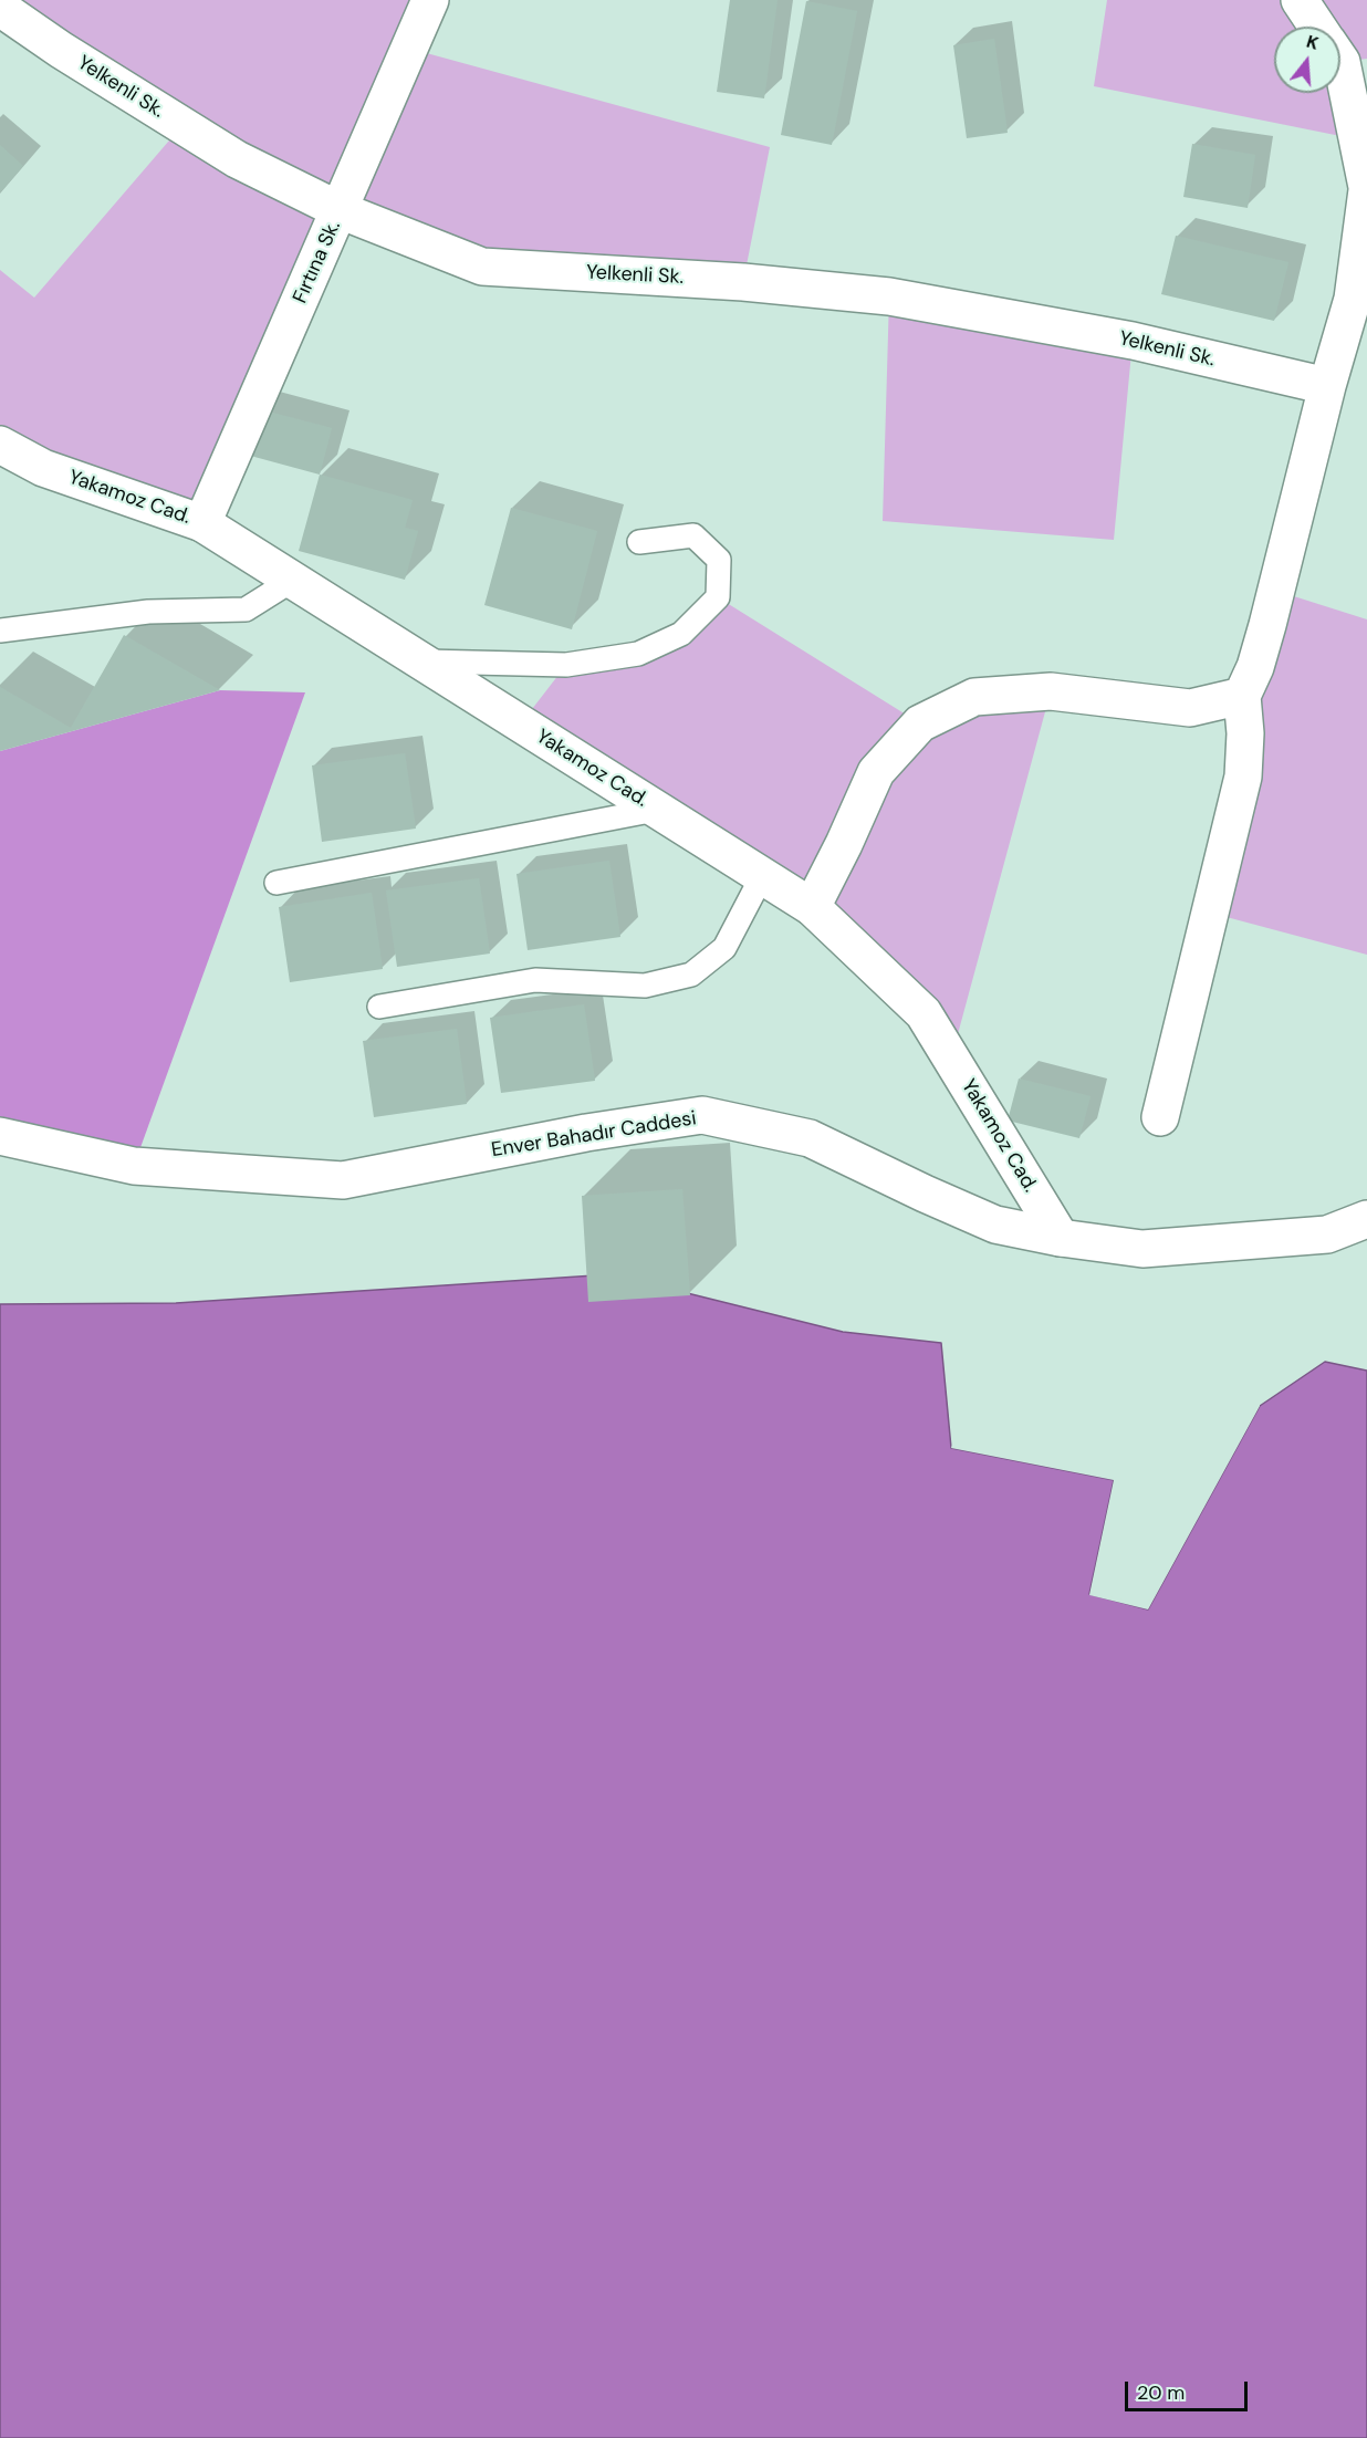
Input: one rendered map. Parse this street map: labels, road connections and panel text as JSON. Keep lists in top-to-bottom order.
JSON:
{
  "streets": {
    "street": [
      "Yelkenli Sk.",
      "Fırtına Sk.",
      "Yakamoz Cad.",
      "Enver Bahadır Caddesi"
    ]
  },
  "crossings": [
    ["Yelkenli Sk.", "Fırtına Sk."],
    ["Fırtına Sk.", "Yakamoz Cad."],
    ["Yakamoz Cad.", "Enver Bahadır Caddesi"]
  ],
  "scale_bar": "20 m",
  "north": "top"
}
